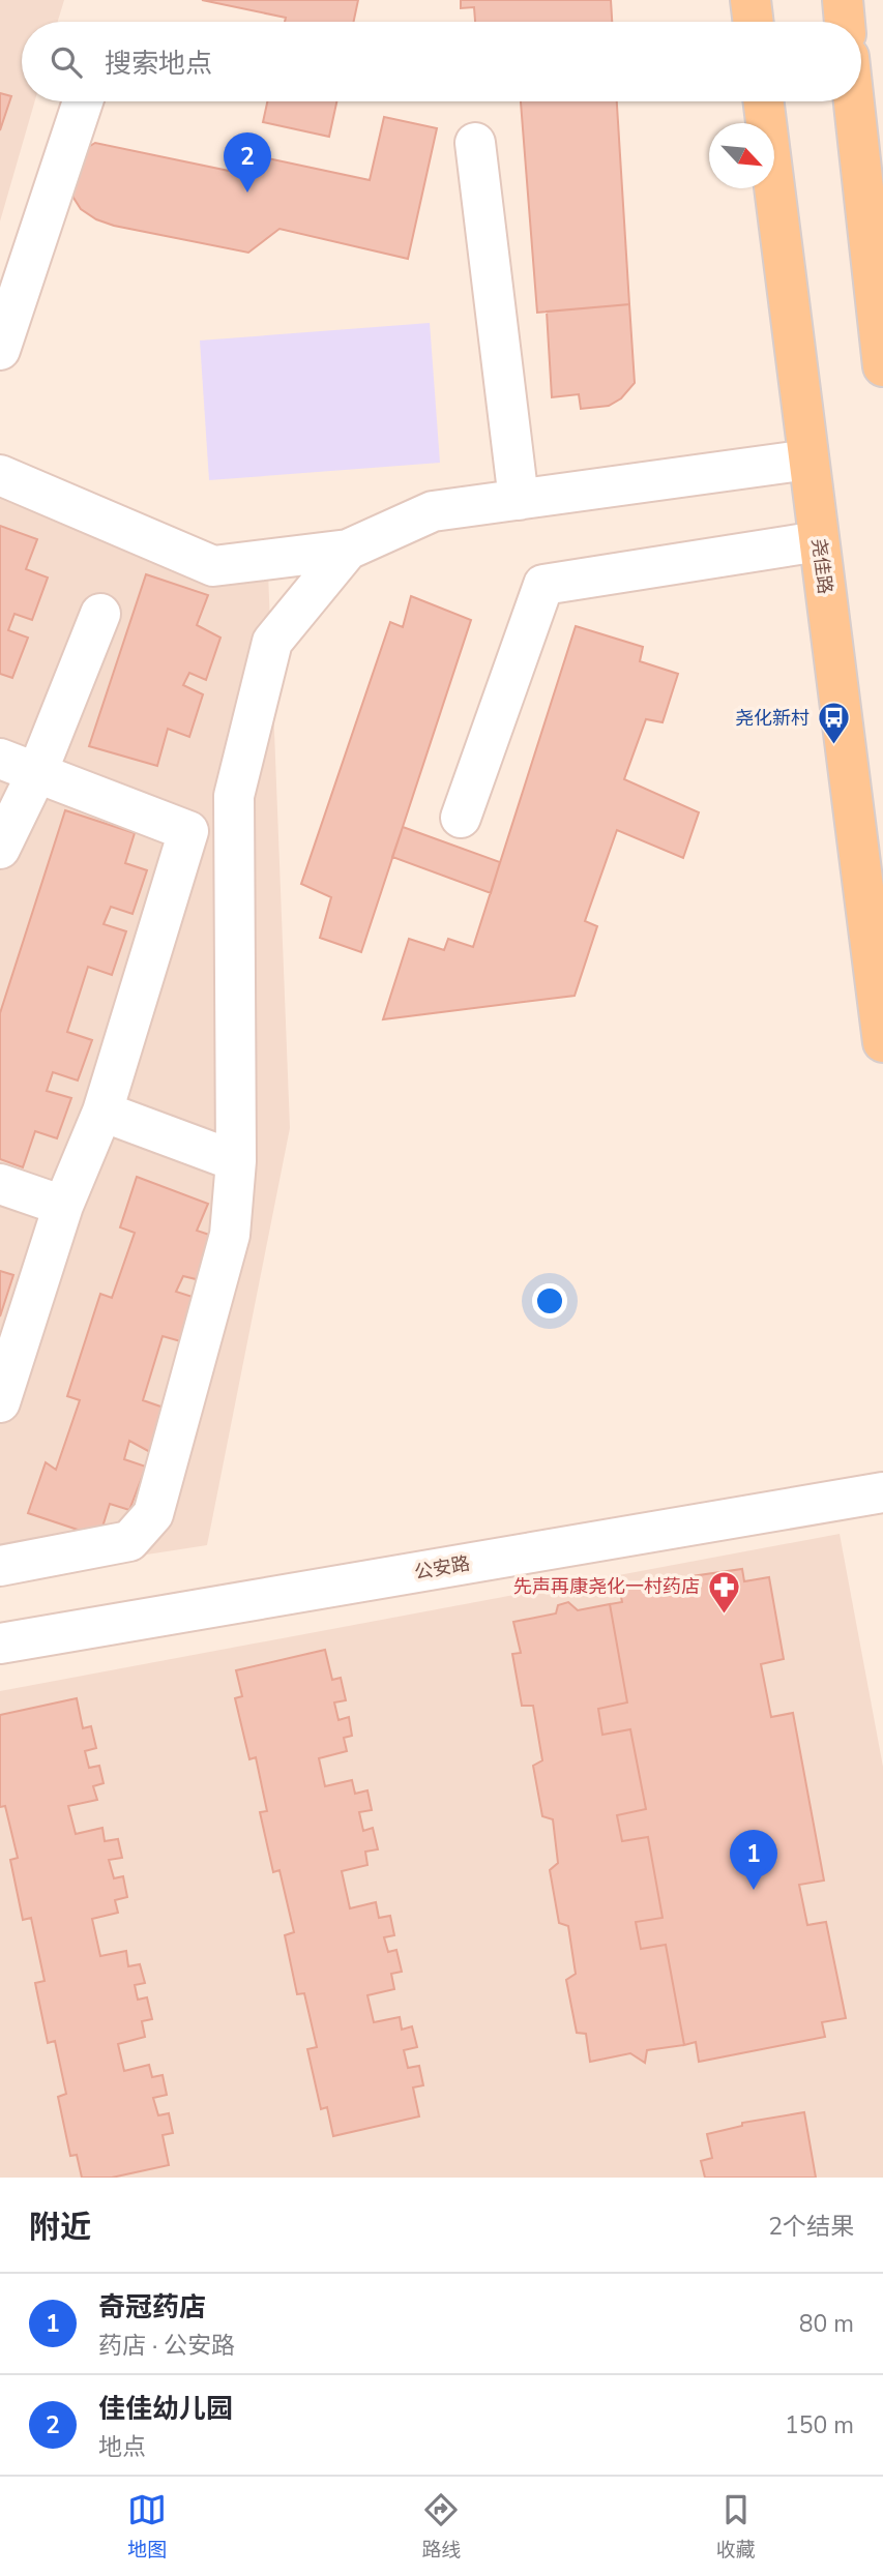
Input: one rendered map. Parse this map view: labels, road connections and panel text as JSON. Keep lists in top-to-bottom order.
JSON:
{
  "streets": {
    "main road": ["尧佳路"],
    "street": ["公安路"]
  },
  "places": {
    "bus stop": ["尧化新村"],
    "pharmacy": ["先声再康尧化一村药店"]
  },
  "north": "bottom right",
  "page": {
    "search": "搜索地点",
    "pins": ["2", "1"],
    "heading": ["附近", "2个结果"],
    "list": [
      {
        "mark": "1",
        "name": "奇冠药店",
        "note": "药店 · 公安路",
        "value": "80 m"
      },
      {
        "mark": "2",
        "name": "佳佳幼儿园",
        "note": "地点",
        "value": "150 m"
      }
    ],
    "nav": ["地图", "路线", "收藏"]
  }
}
